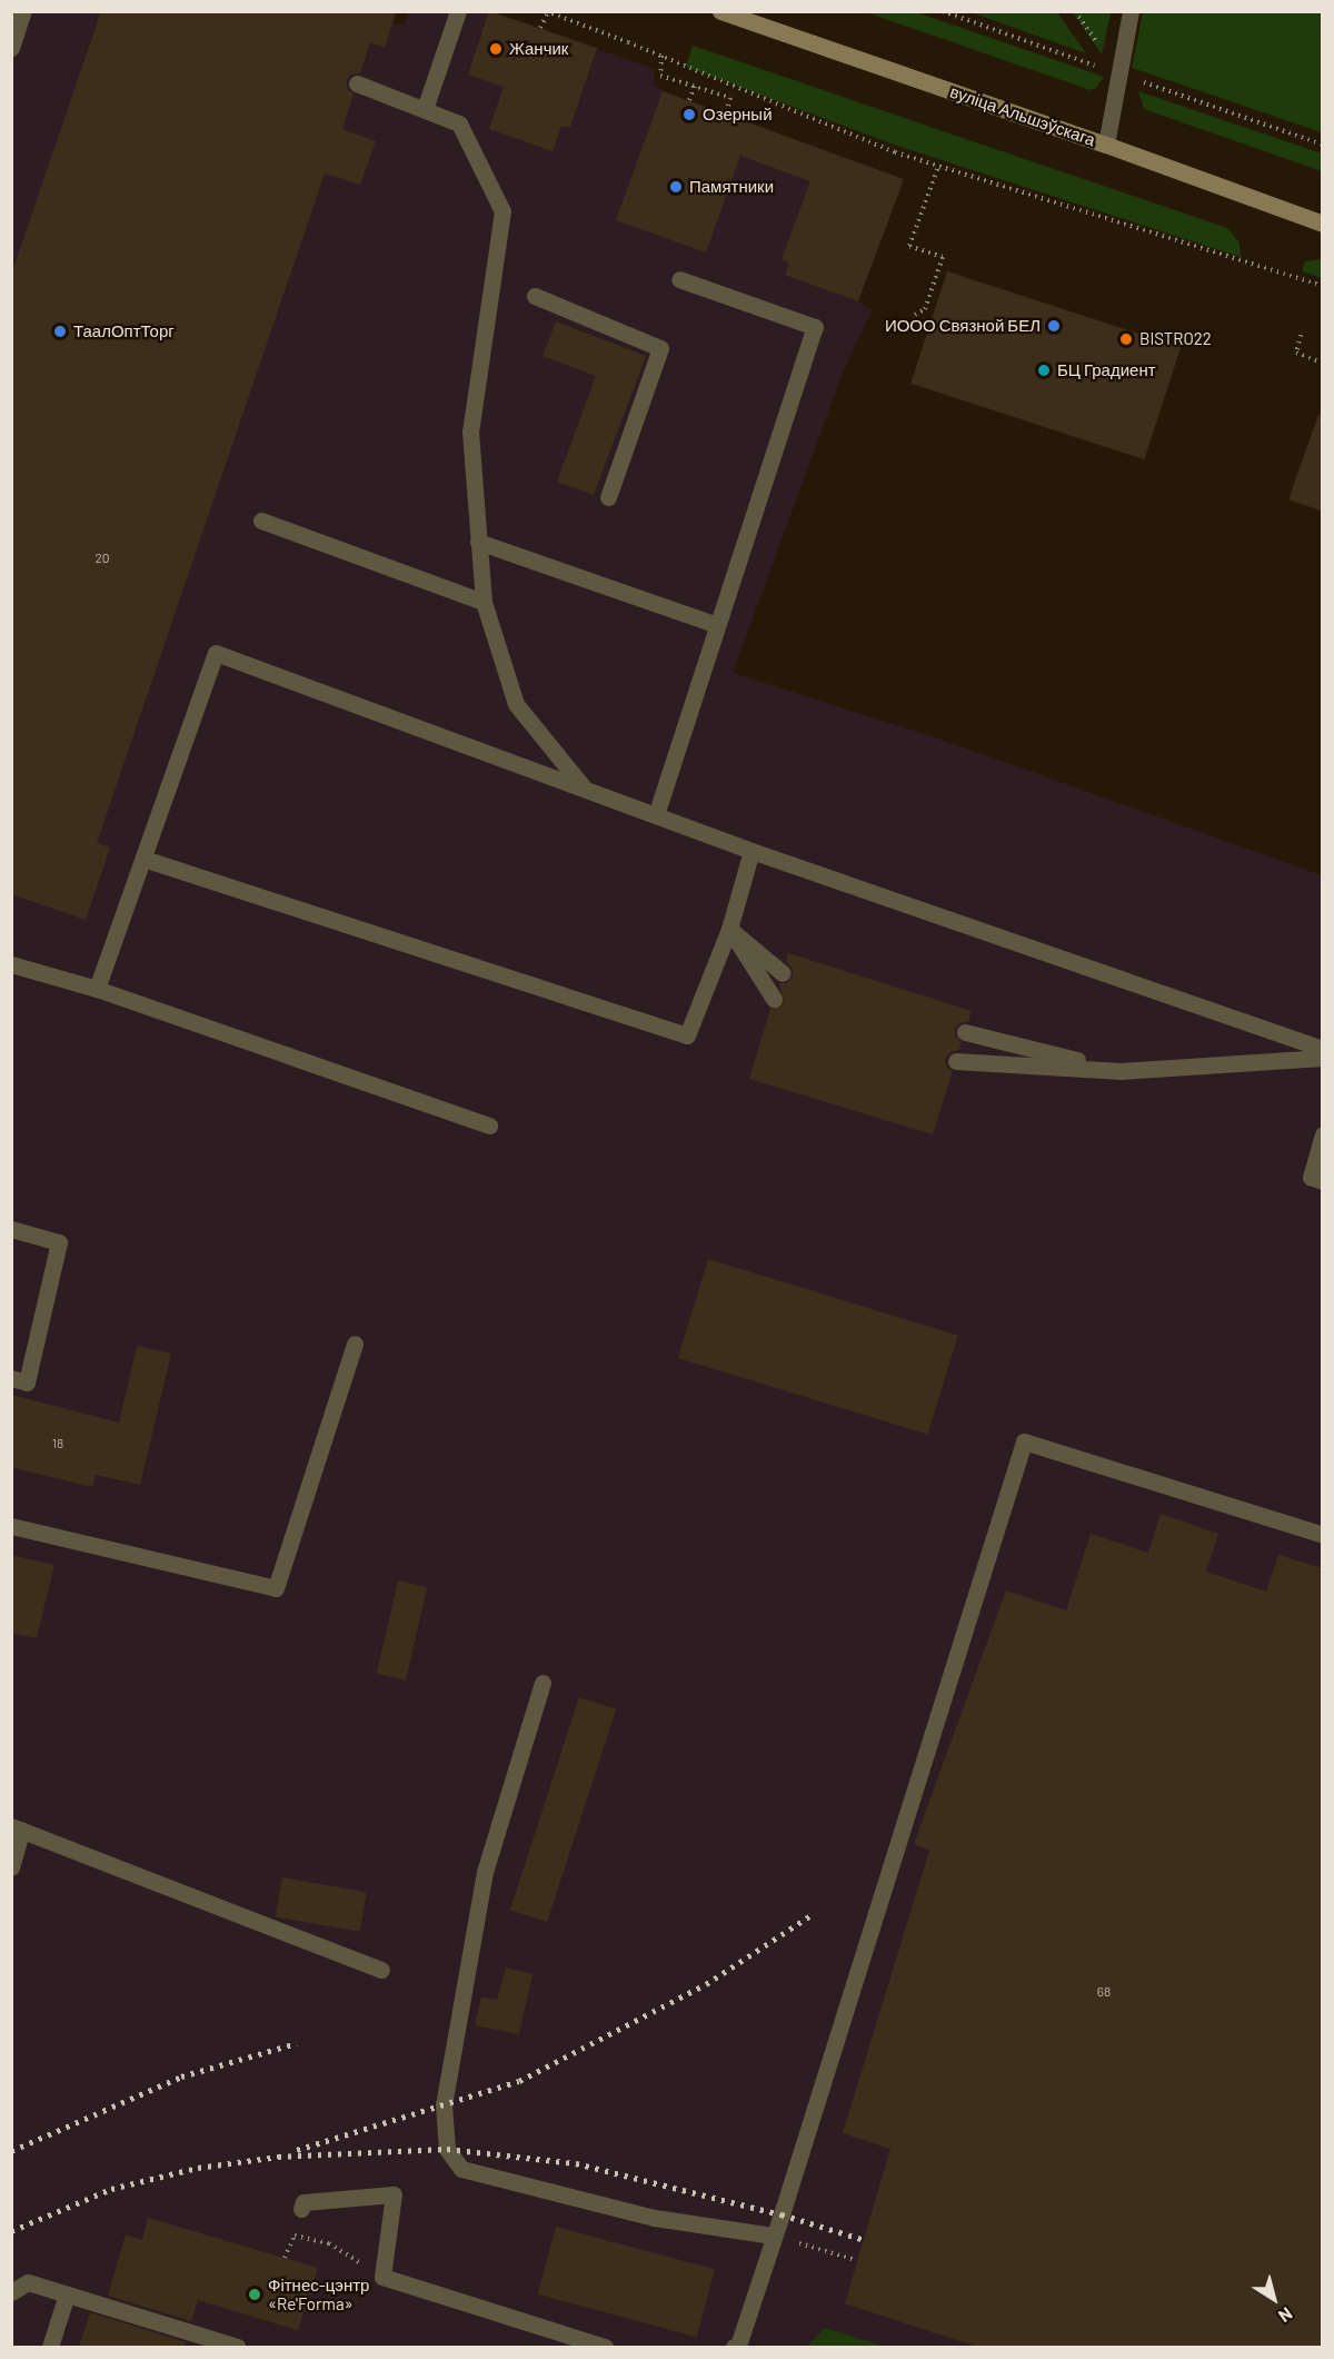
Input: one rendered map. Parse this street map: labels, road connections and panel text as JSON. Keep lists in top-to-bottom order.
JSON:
{
  "streets": {
    "main road": ["вуліца Альшэўскага"]
  },
  "places": [
    "Жанчик",
    "Озерный",
    "Памятники",
    "ИООО Связной БЕЛ",
    "ТаалОптТорг",
    "BISTRO22",
    "БЦ Градиент",
    "Фітнес-цэнтр «Re'Forma»"
  ],
  "house_numbers": ["20", "18", "68"],
  "north": "bottom right"
}
